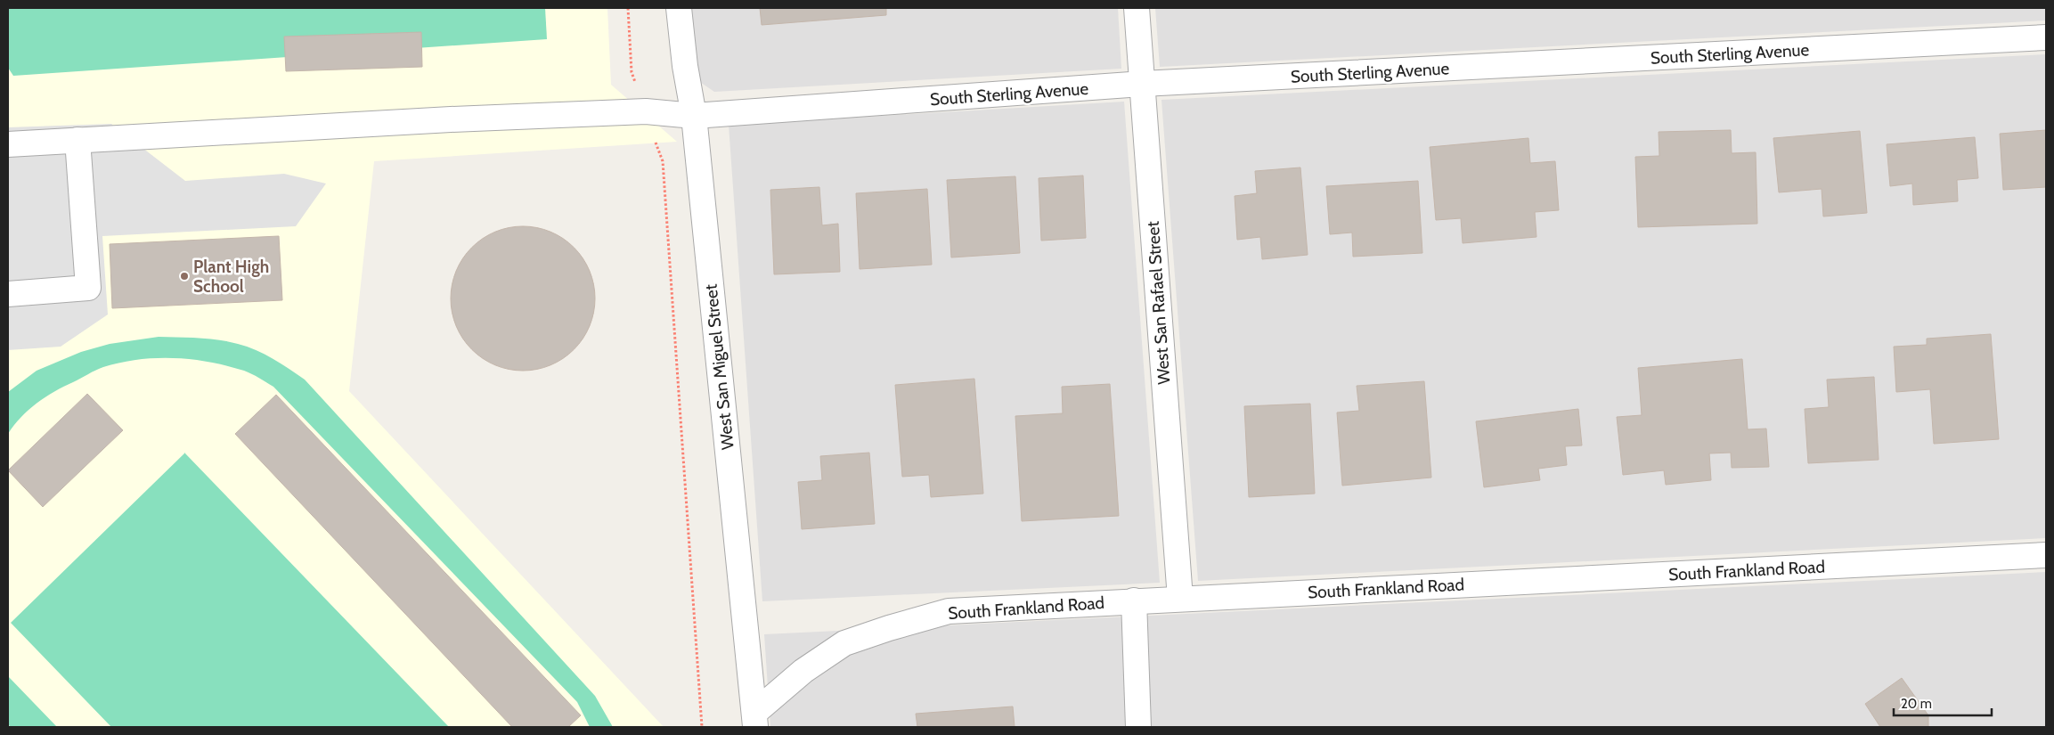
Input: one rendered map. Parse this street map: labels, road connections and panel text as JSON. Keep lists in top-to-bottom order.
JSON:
{
  "streets": {
    "street": [
      "South Sterling Avenue",
      "West San Rafael Street",
      "West San Miguel Street",
      "South Frankland Road"
    ]
  },
  "crossings": [
    ["South Sterling Avenue", "West San Rafael Street"],
    ["South Sterling Avenue", "West San Miguel Street"],
    ["West San Rafael Street", "South Frankland Road"],
    ["West San Miguel Street", "South Frankland Road"]
  ],
  "places": ["Plant High School"],
  "scale_bar": "20 m"
}
